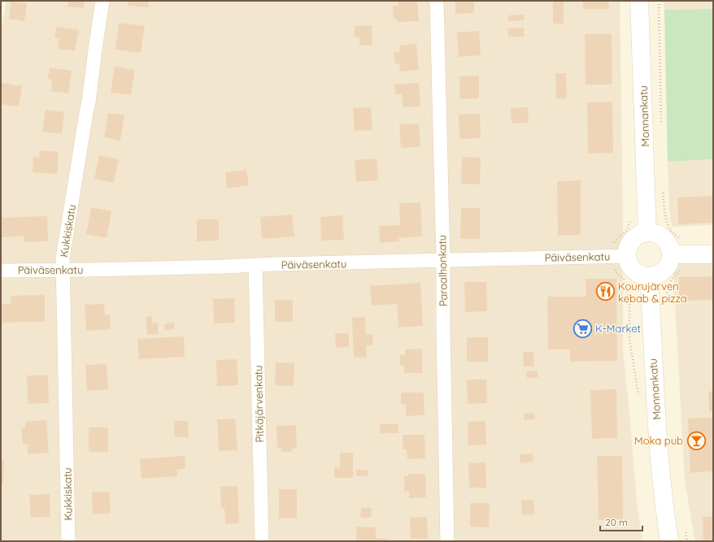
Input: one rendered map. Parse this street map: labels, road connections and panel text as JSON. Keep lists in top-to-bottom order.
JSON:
{
  "streets": {
    "main road": ["Monnankatu"],
    "street": [
      "Kukkiskatu",
      "Päiväsenkatu",
      "Paroalhonkatu",
      "Pitkäjärvenkatu"
    ]
  },
  "crossings": [
    ["Monnankatu", "Päiväsenkatu"],
    ["Kukkiskatu", "Päiväsenkatu"],
    ["Päiväsenkatu", "Paroalhonkatu"],
    ["Päiväsenkatu", "Pitkäjärvenkatu"]
  ],
  "places": {
    "restaurant": ["Kourujärven kebab & pizza"],
    "supermarket": ["K-Market"],
    "bar": ["Moka pub"]
  },
  "scale_bar": "20 m"
}
